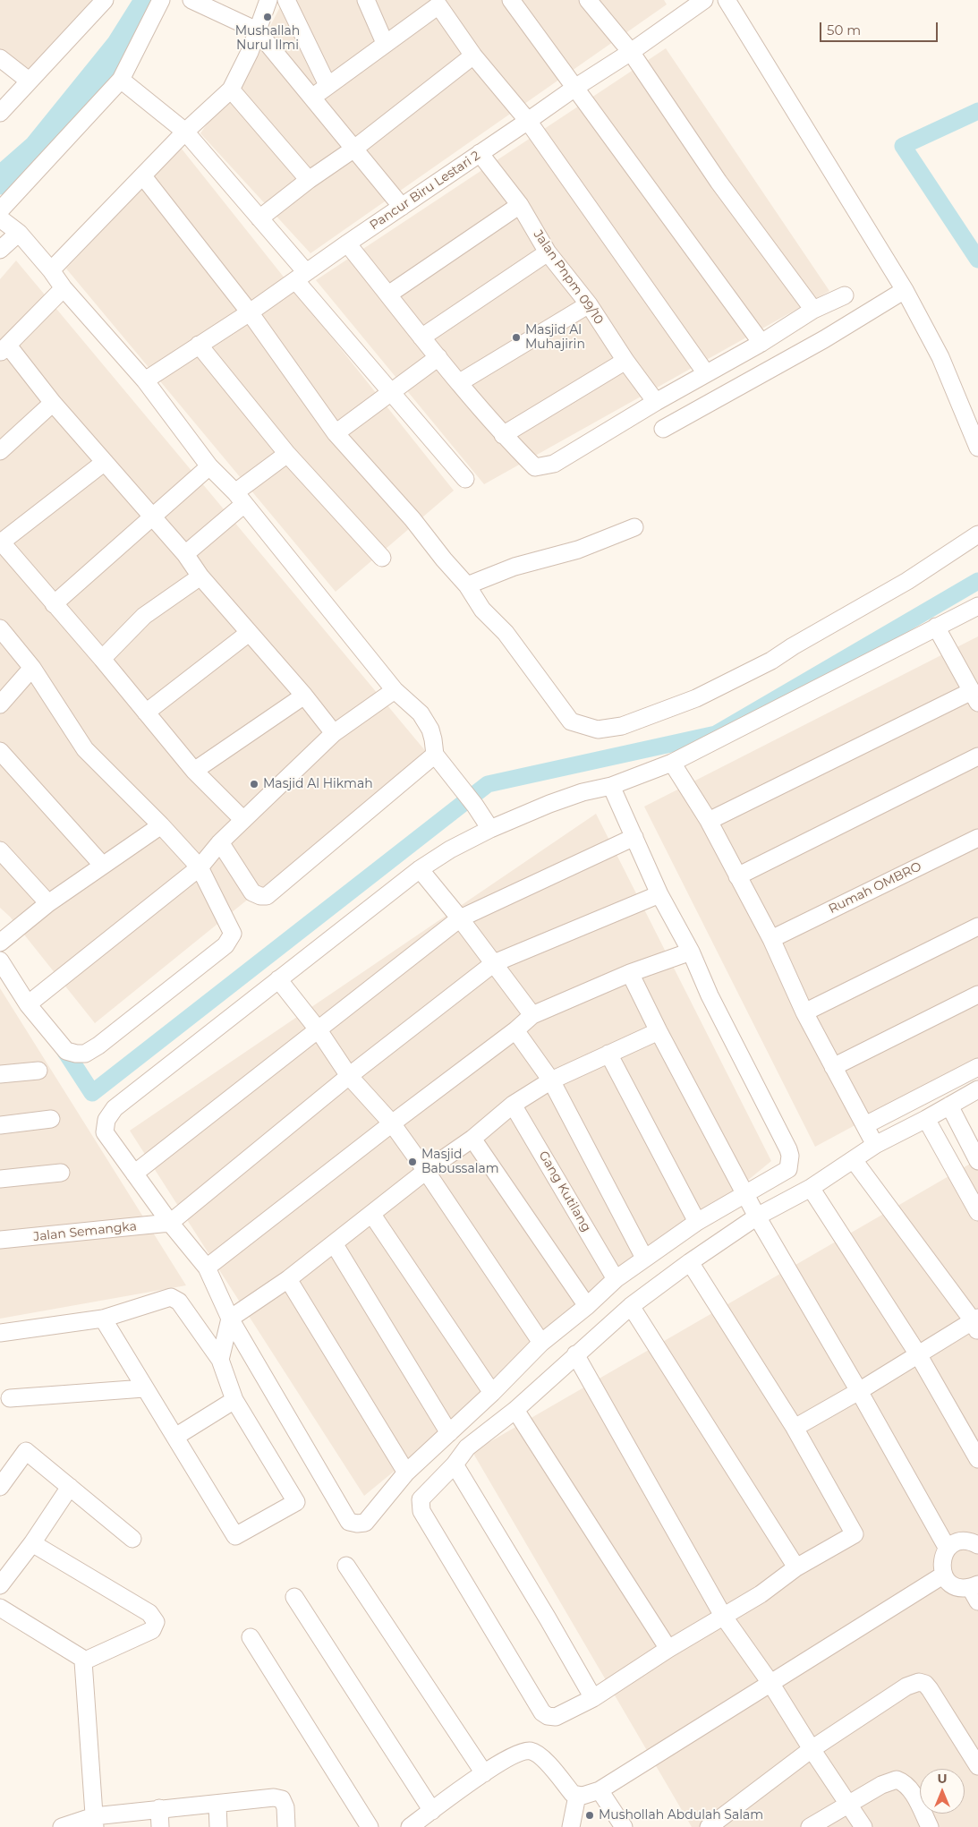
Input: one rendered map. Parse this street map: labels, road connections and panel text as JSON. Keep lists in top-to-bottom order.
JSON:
{
  "streets": {
    "street": [
      "Pancur Biru Lestari 2",
      "Jalan Pnpm 09/10",
      "Rumah OMBRO",
      "Gang Kutilang",
      "Jalan Semangka"
    ]
  },
  "crossings": [
    ["Pancur Biru Lestari 2", "Jalan Pnpm 09/10"]
  ],
  "places": [
    "Mushallah Nurul Ilmi",
    "Masjid Al Muhajirin",
    "Masjid Al Hikmah",
    "Masjid Babussalam",
    "Mushollah Abdulah Salam"
  ],
  "scale_bar": "50 m",
  "north": "top"
}
